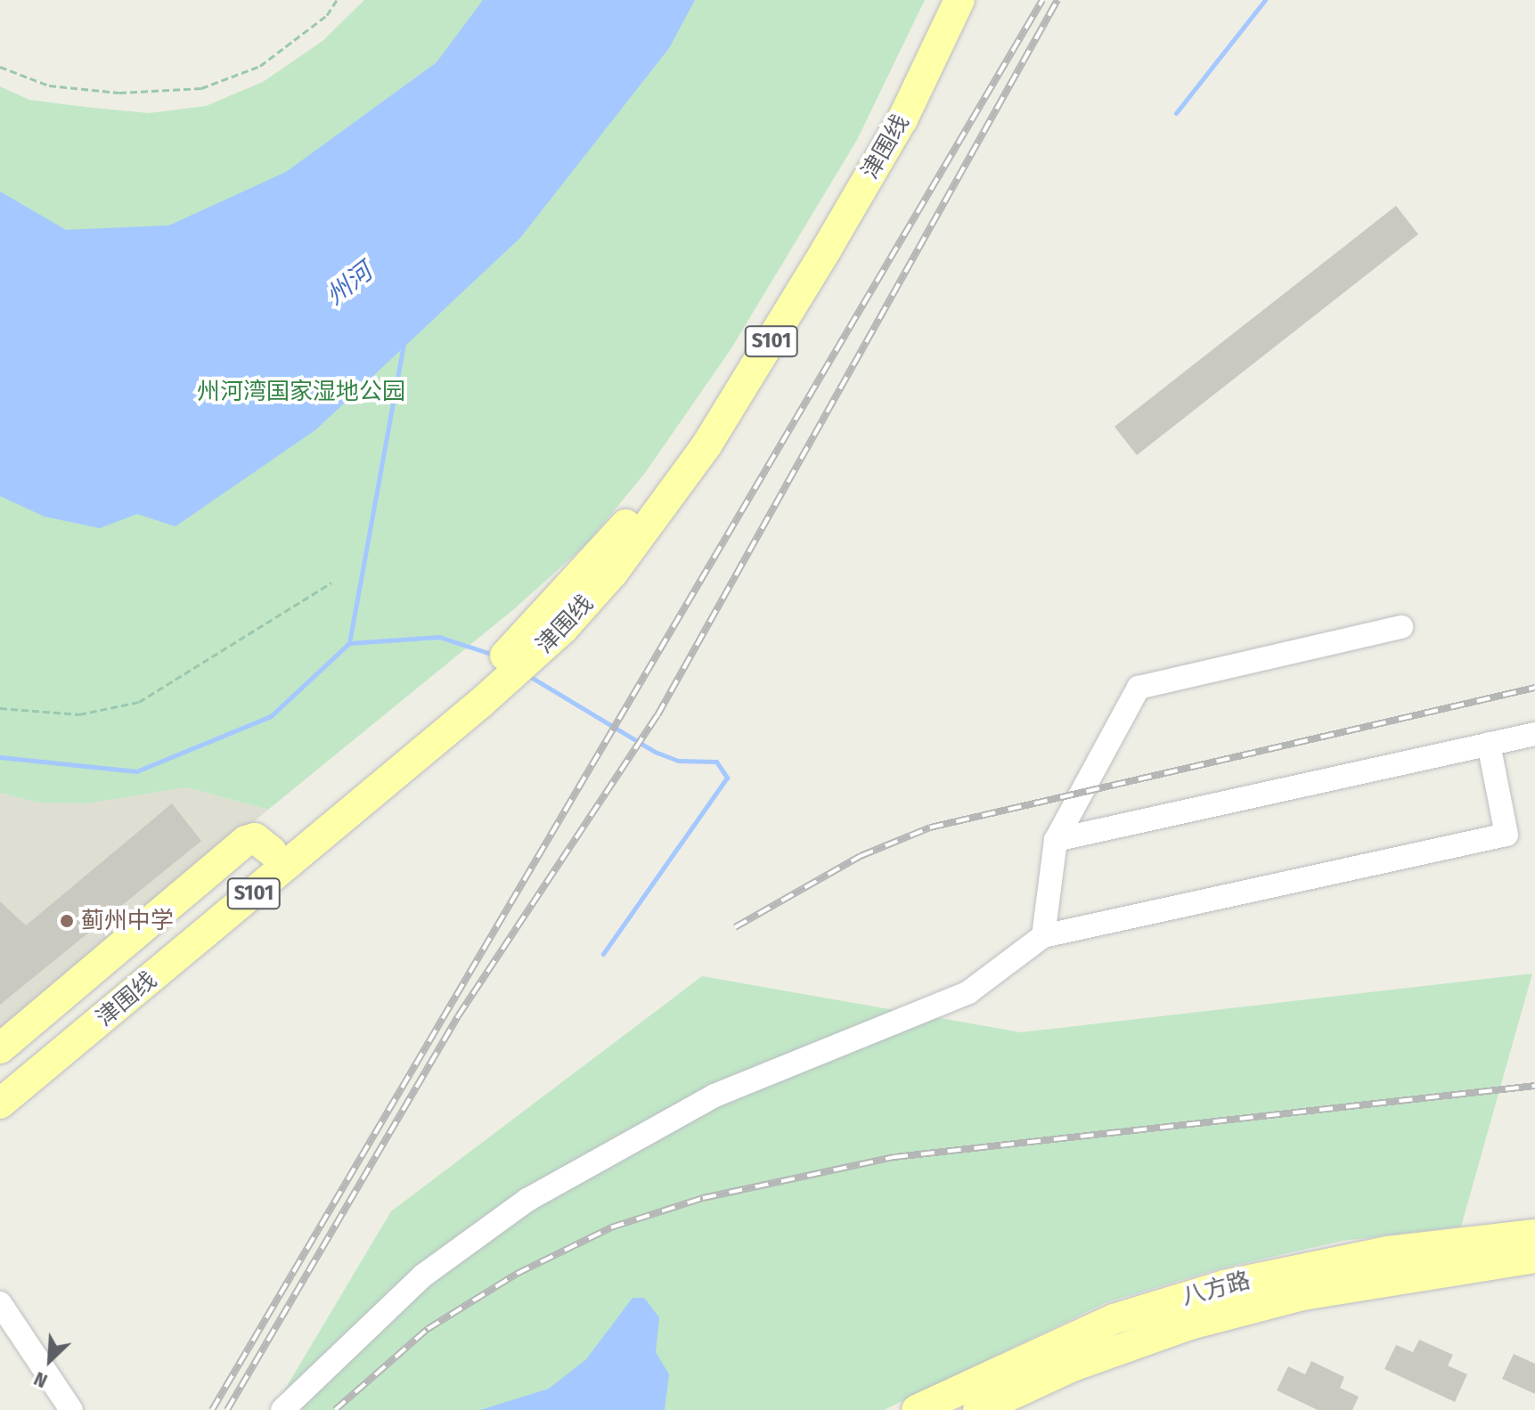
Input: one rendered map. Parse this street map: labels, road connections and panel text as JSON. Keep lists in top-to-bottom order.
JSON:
{
  "streets": {
    "main road": ["津围线", "S101", "八方路"]
  },
  "water": ["州河"],
  "parks": ["州河湾国家湿地公园"],
  "places": ["蓟州中学"],
  "north": "bottom left"
}
